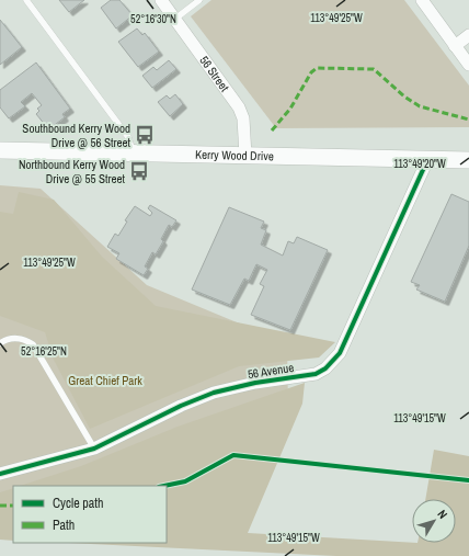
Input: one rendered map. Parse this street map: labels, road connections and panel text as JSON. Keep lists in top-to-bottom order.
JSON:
{
  "streets": {
    "street": ["56 Street", "Kerry Wood Drive", "56 Avenue"]
  },
  "crossings": [
    ["56 Street", "Kerry Wood Drive"],
    ["Kerry Wood Drive", "56 Avenue"]
  ],
  "parks": ["Great Chief Park"],
  "places": {
    "bus stop": ["Southbound Kerry Wood Drive @ 56 Street", "Northbound Kerry Wood Drive @ 55 Street"]
  },
  "legend": ["Cycle path", "Path"],
  "north": "top right",
  "coordinates": [
    "113°49'25\"W",
    "52°16'30\"N",
    "113°49'20\"W",
    "52°16'25\"N",
    "113°49'15\"W"
  ]
}
